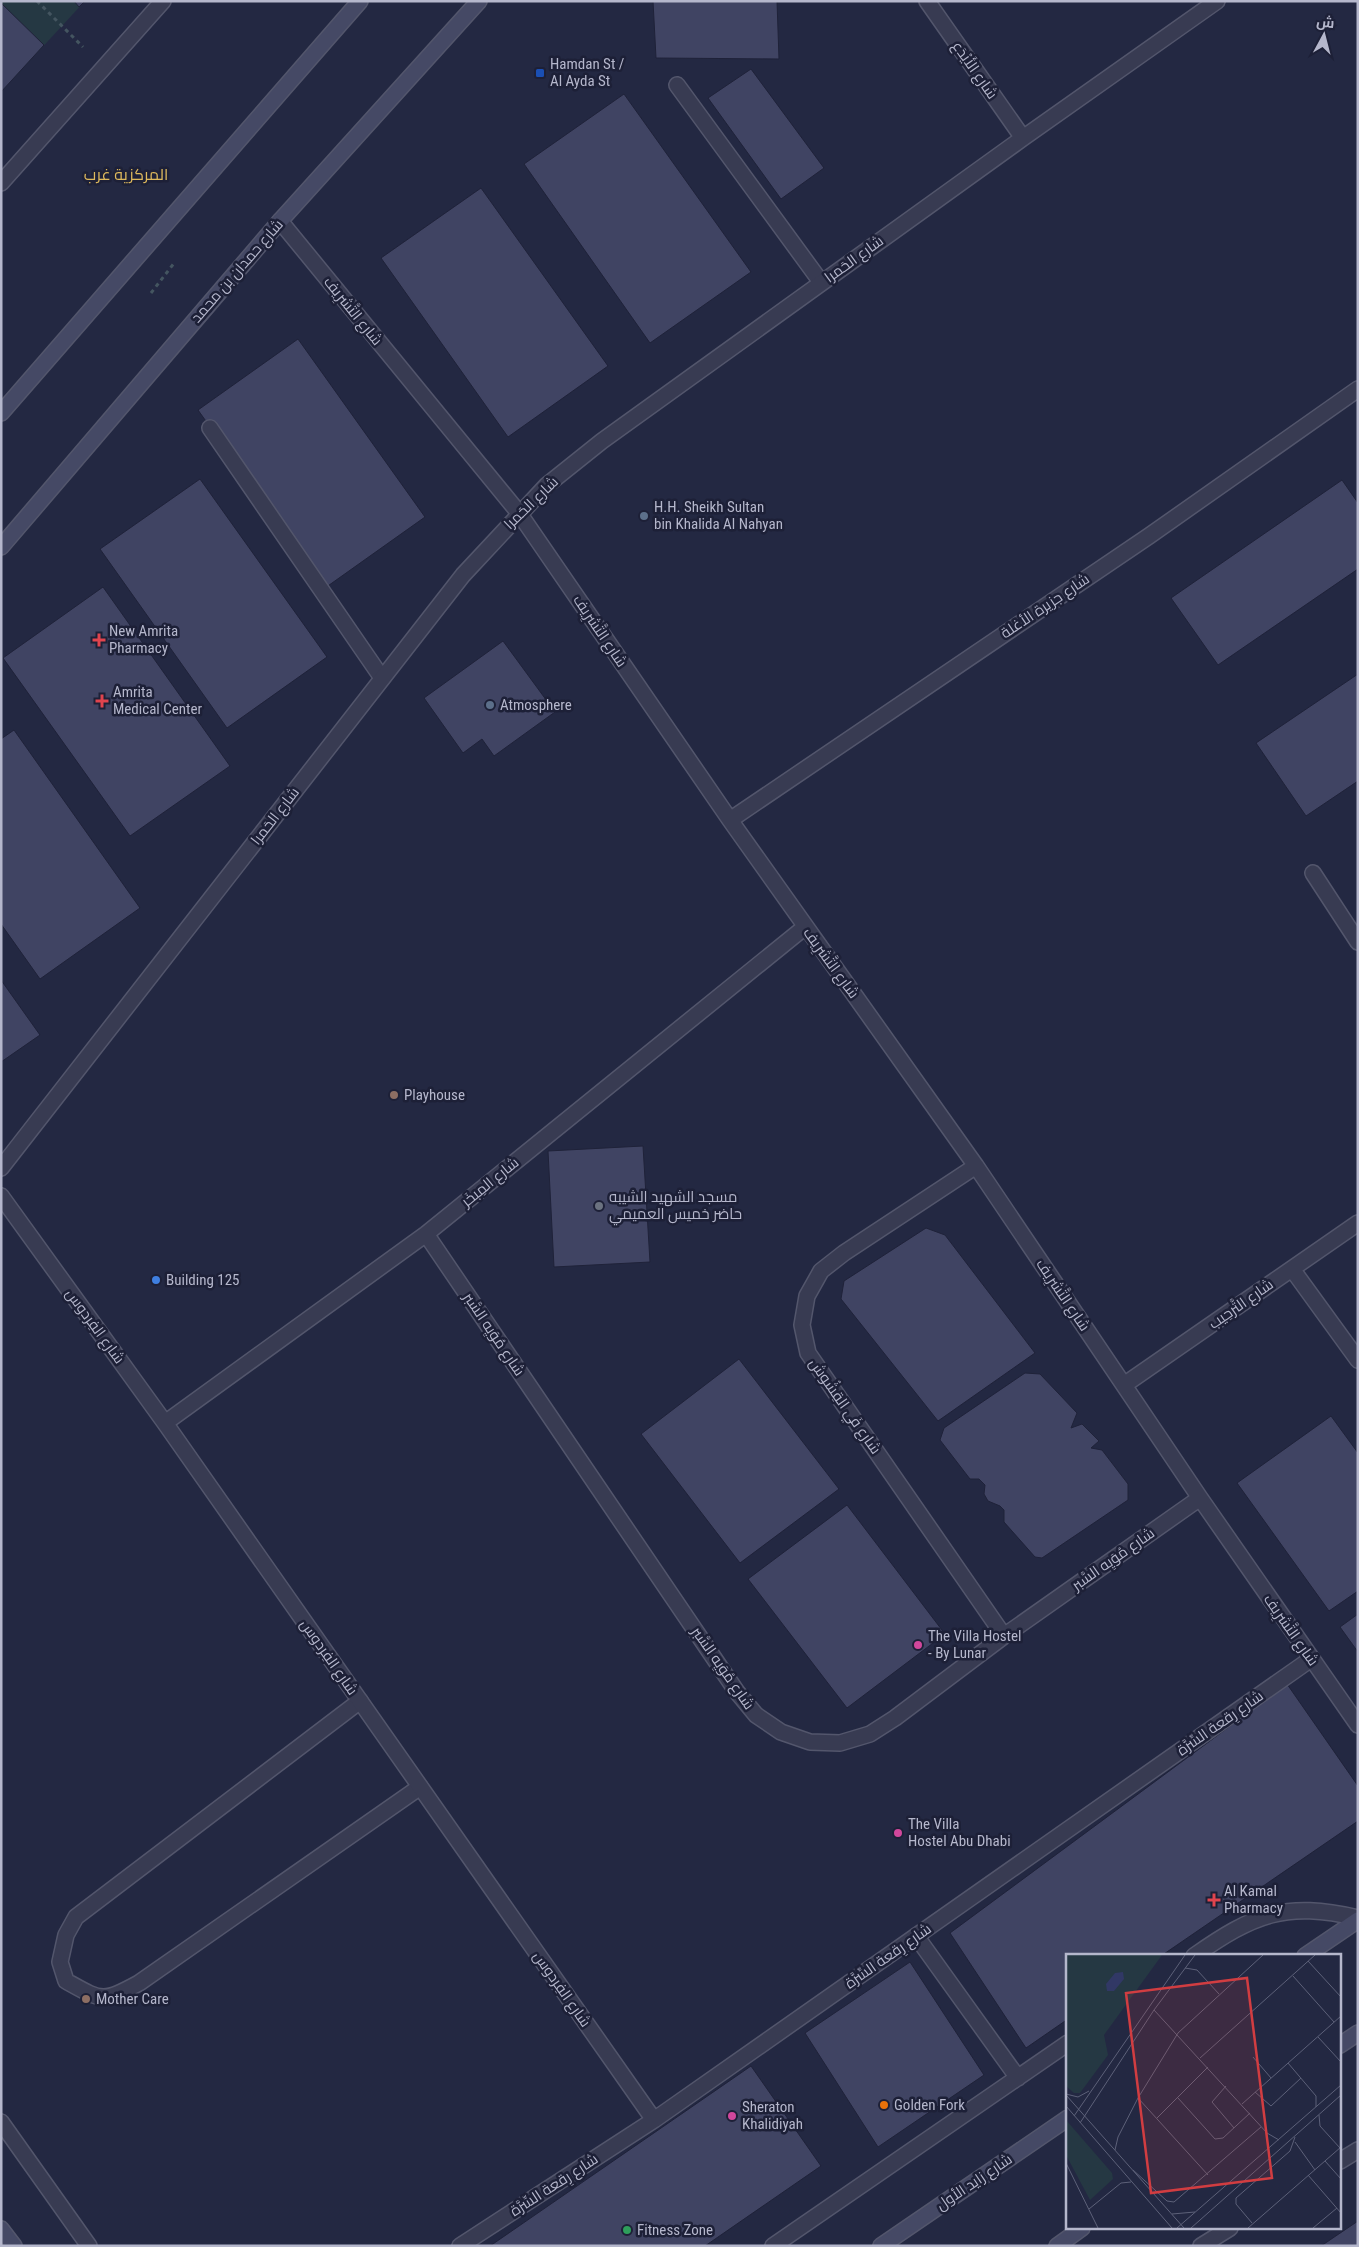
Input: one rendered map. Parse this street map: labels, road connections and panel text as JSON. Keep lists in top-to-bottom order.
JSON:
{
  "streets": {
    "main road": ["شارع حمدان بن محمد", "شارع زايد الأول"],
    "street": [
      "شارع الأَيْدَع",
      "شارع الحَمرا",
      "شارع التَّشرِيف",
      "شارع جزيرة الأغلة",
      "شارع المِبخَر",
      "شارع التَّرحِيب",
      "شارع الفِردوس",
      "شارع مُوَيِه السَّبر",
      "شارع فَي القِشُوش",
      "شارع رِقعة السِّرَّة"
    ]
  },
  "crossings": [
    ["شارع الأَيْدَع", "شارع الحَمرا"],
    ["شارع الحَمرا", "شارع التَّشرِيف"],
    ["شارع حمدان بن محمد", "شارع التَّشرِيف"],
    ["شارع التَّشرِيف", "شارع جزيرة الأغلة"],
    ["شارع التَّشرِيف", "شارع المِبخَر"],
    ["شارع التَّشرِيف", "شارع التَّرحِيب"],
    ["شارع التَّشرِيف", "شارع مُوَيِه السَّبر"],
    ["شارع التَّشرِيف", "شارع فَي القِشُوش"],
    ["شارع التَّشرِيف", "شارع رِقعة السِّرَّة"],
    ["شارع المِبخَر", "شارع الفِردوس"],
    ["شارع المِبخَر", "شارع مُوَيِه السَّبر"],
    ["شارع الفِردوس", "شارع رِقعة السِّرَّة"],
    ["شارع مُوَيِه السَّبر", "شارع فَي القِشُوش"]
  ],
  "districts": ["المركزية غرب"],
  "places": {
    "transit": ["Hamdan St / Al Ayda St"],
    "other": [
      "H.H. Sheikh Sultan bin Khalida Al Nahyan",
      "Atmosphere",
      "Playhouse",
      "مسجد الشهيد الشيبه حاضر خميس العميمي",
      "Building 125",
      "The Villa Hostel - By Lunar",
      "The Villa Hostel Abu Dhabi",
      "Mother Care",
      "Golden Fork",
      "Sheraton Khalidiyah",
      "Fitness Zone"
    ],
    "health": ["New Amrita Pharmacy", "Amrita Medical Center", "Al Kamal Pharmacy"]
  },
  "north": "top"
}
